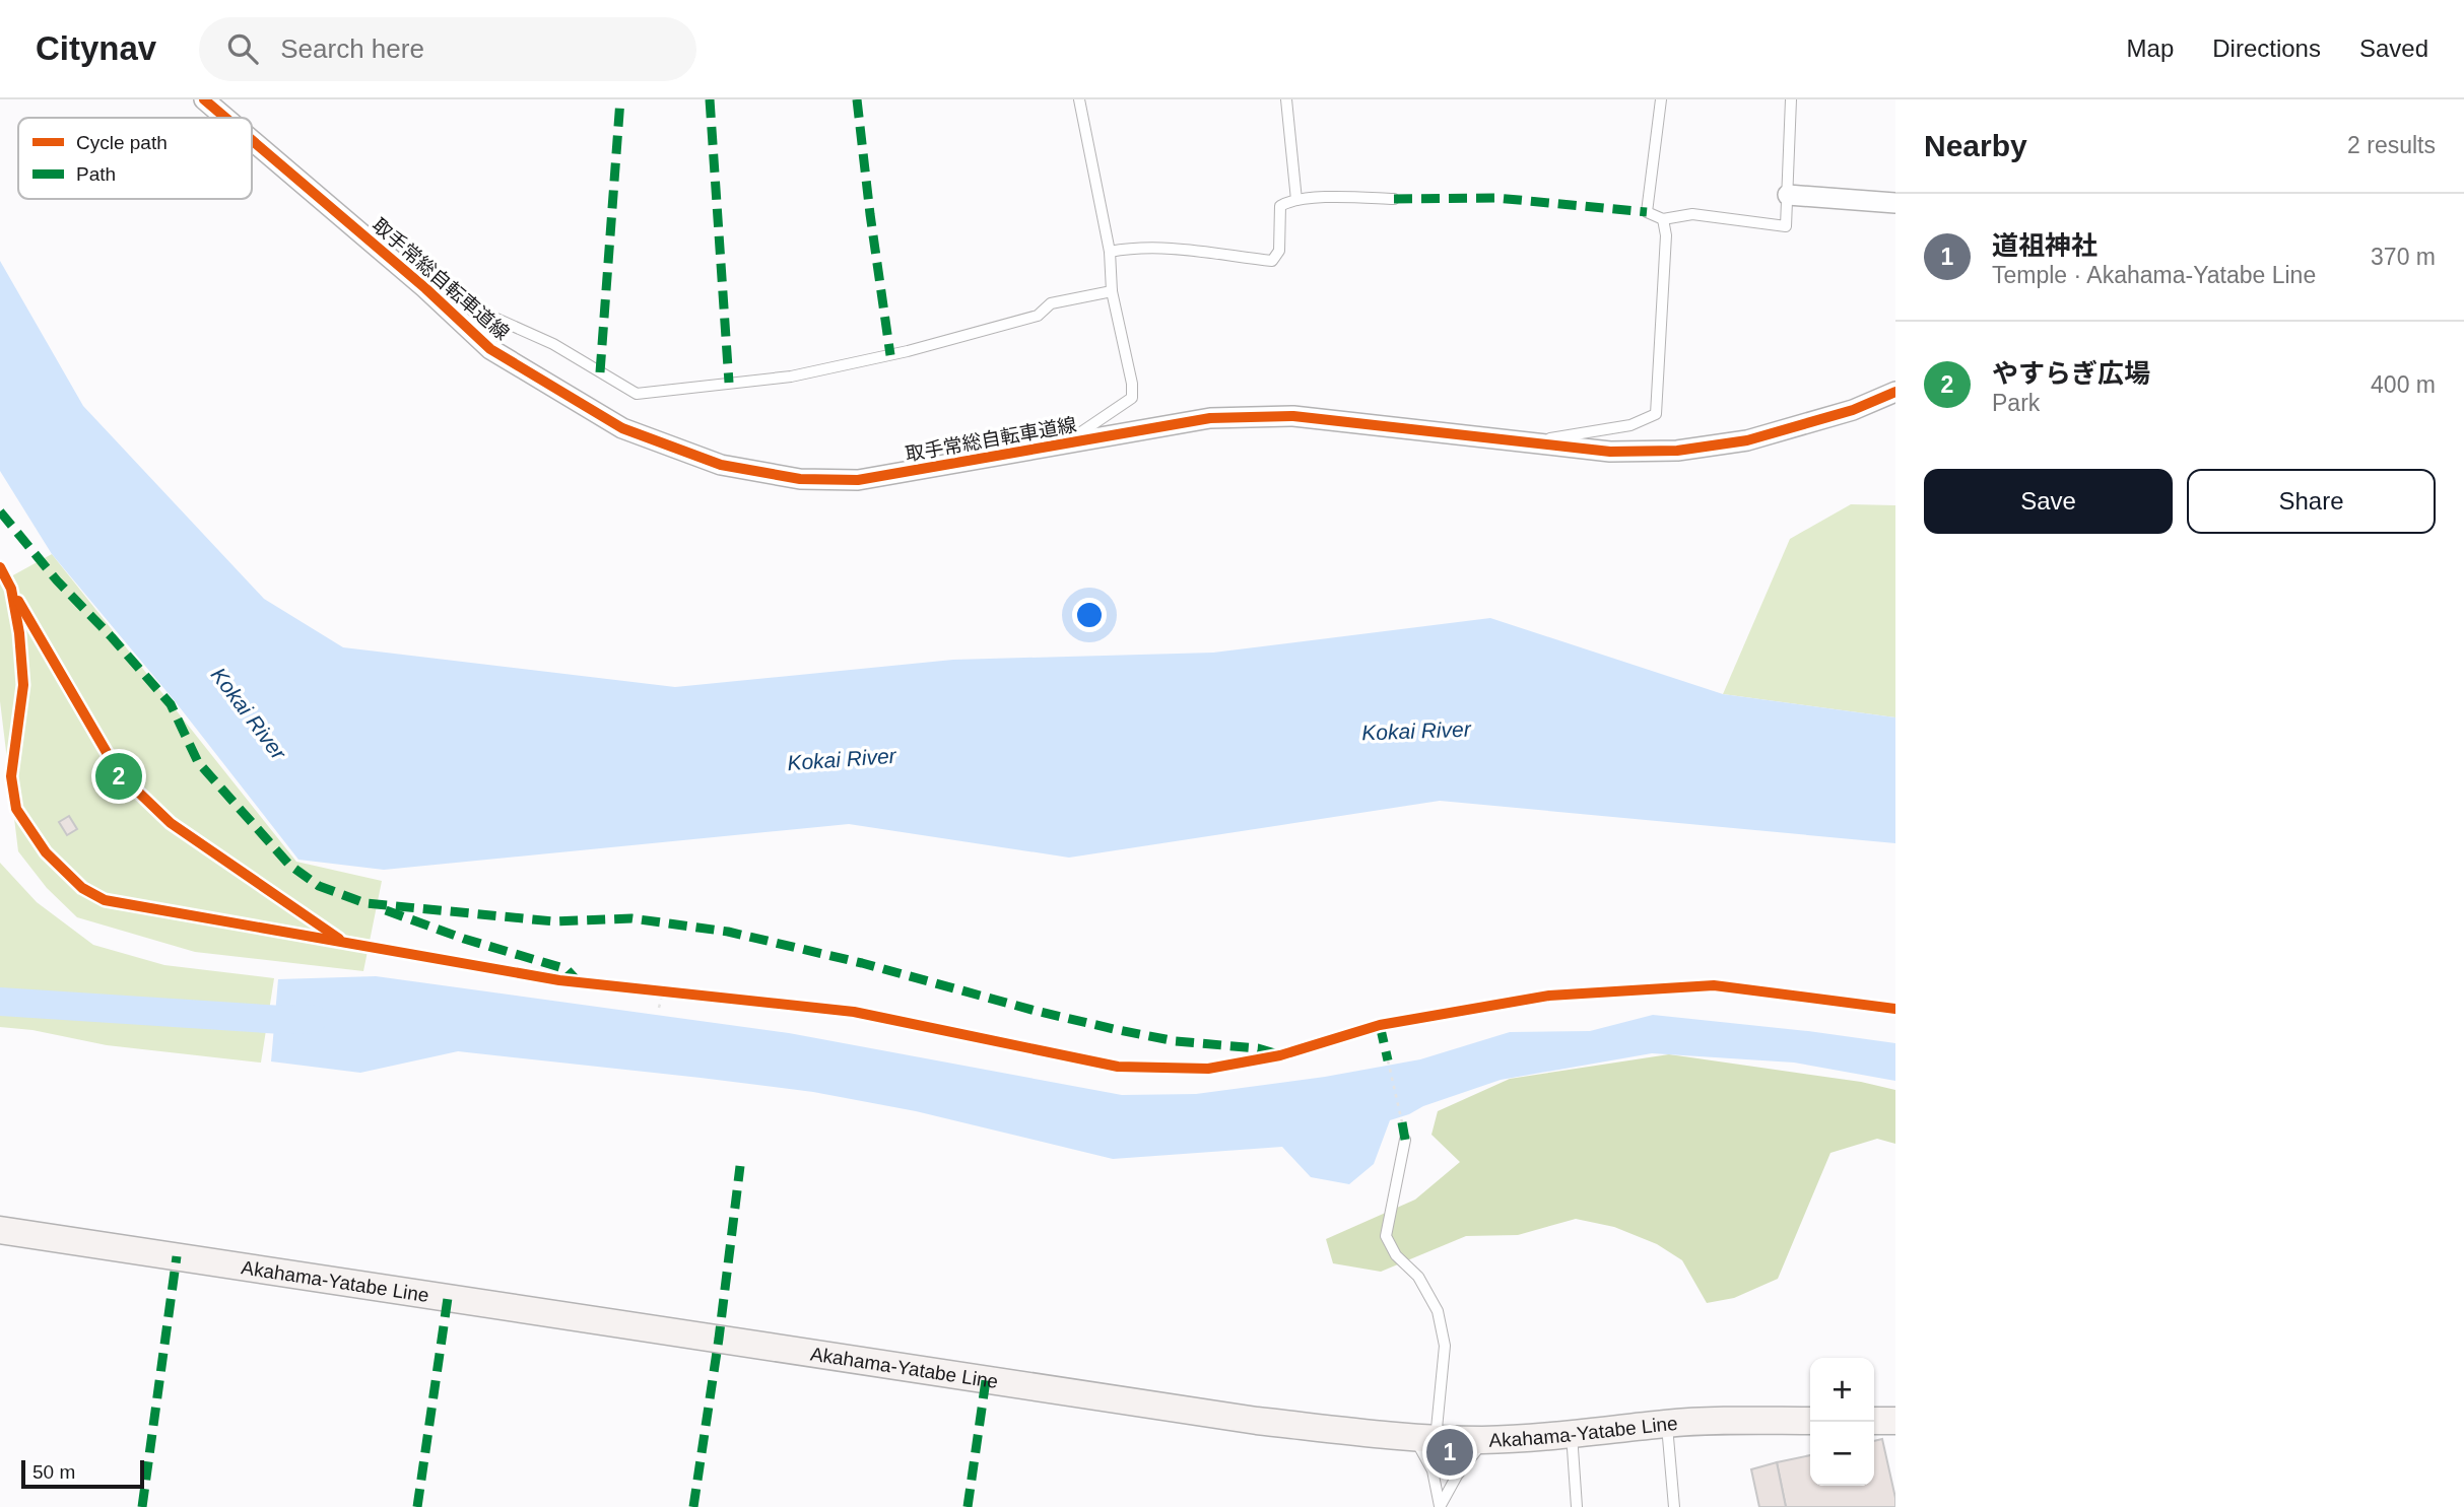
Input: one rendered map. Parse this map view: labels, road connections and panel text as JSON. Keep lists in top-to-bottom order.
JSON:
{
  "streets": {
    "main road": ["Akahama-Yatabe Line"],
    "street": ["取手常総自転車道線"]
  },
  "water": ["Kokai River"],
  "legend": ["Cycle path", "Path"],
  "scale_bar": "50 m",
  "page": {
    "header": "Citynav",
    "search": "Search here",
    "nav": ["Map", "Directions", "Saved"],
    "heading": ["Nearby", "2 results"],
    "list": [
      {
        "mark": "1",
        "name": "道祖神社",
        "note": "Temple · Akahama-Yatabe Line",
        "value": "370 m"
      },
      {
        "mark": "2",
        "name": "やすらぎ広場",
        "note": "Park",
        "value": "400 m"
      }
    ],
    "buttons": ["Save", "Share"],
    "pins": ["2", "1"],
    "map_buttons": ["+", "−"],
    "scale": "50 m"
  }
}
